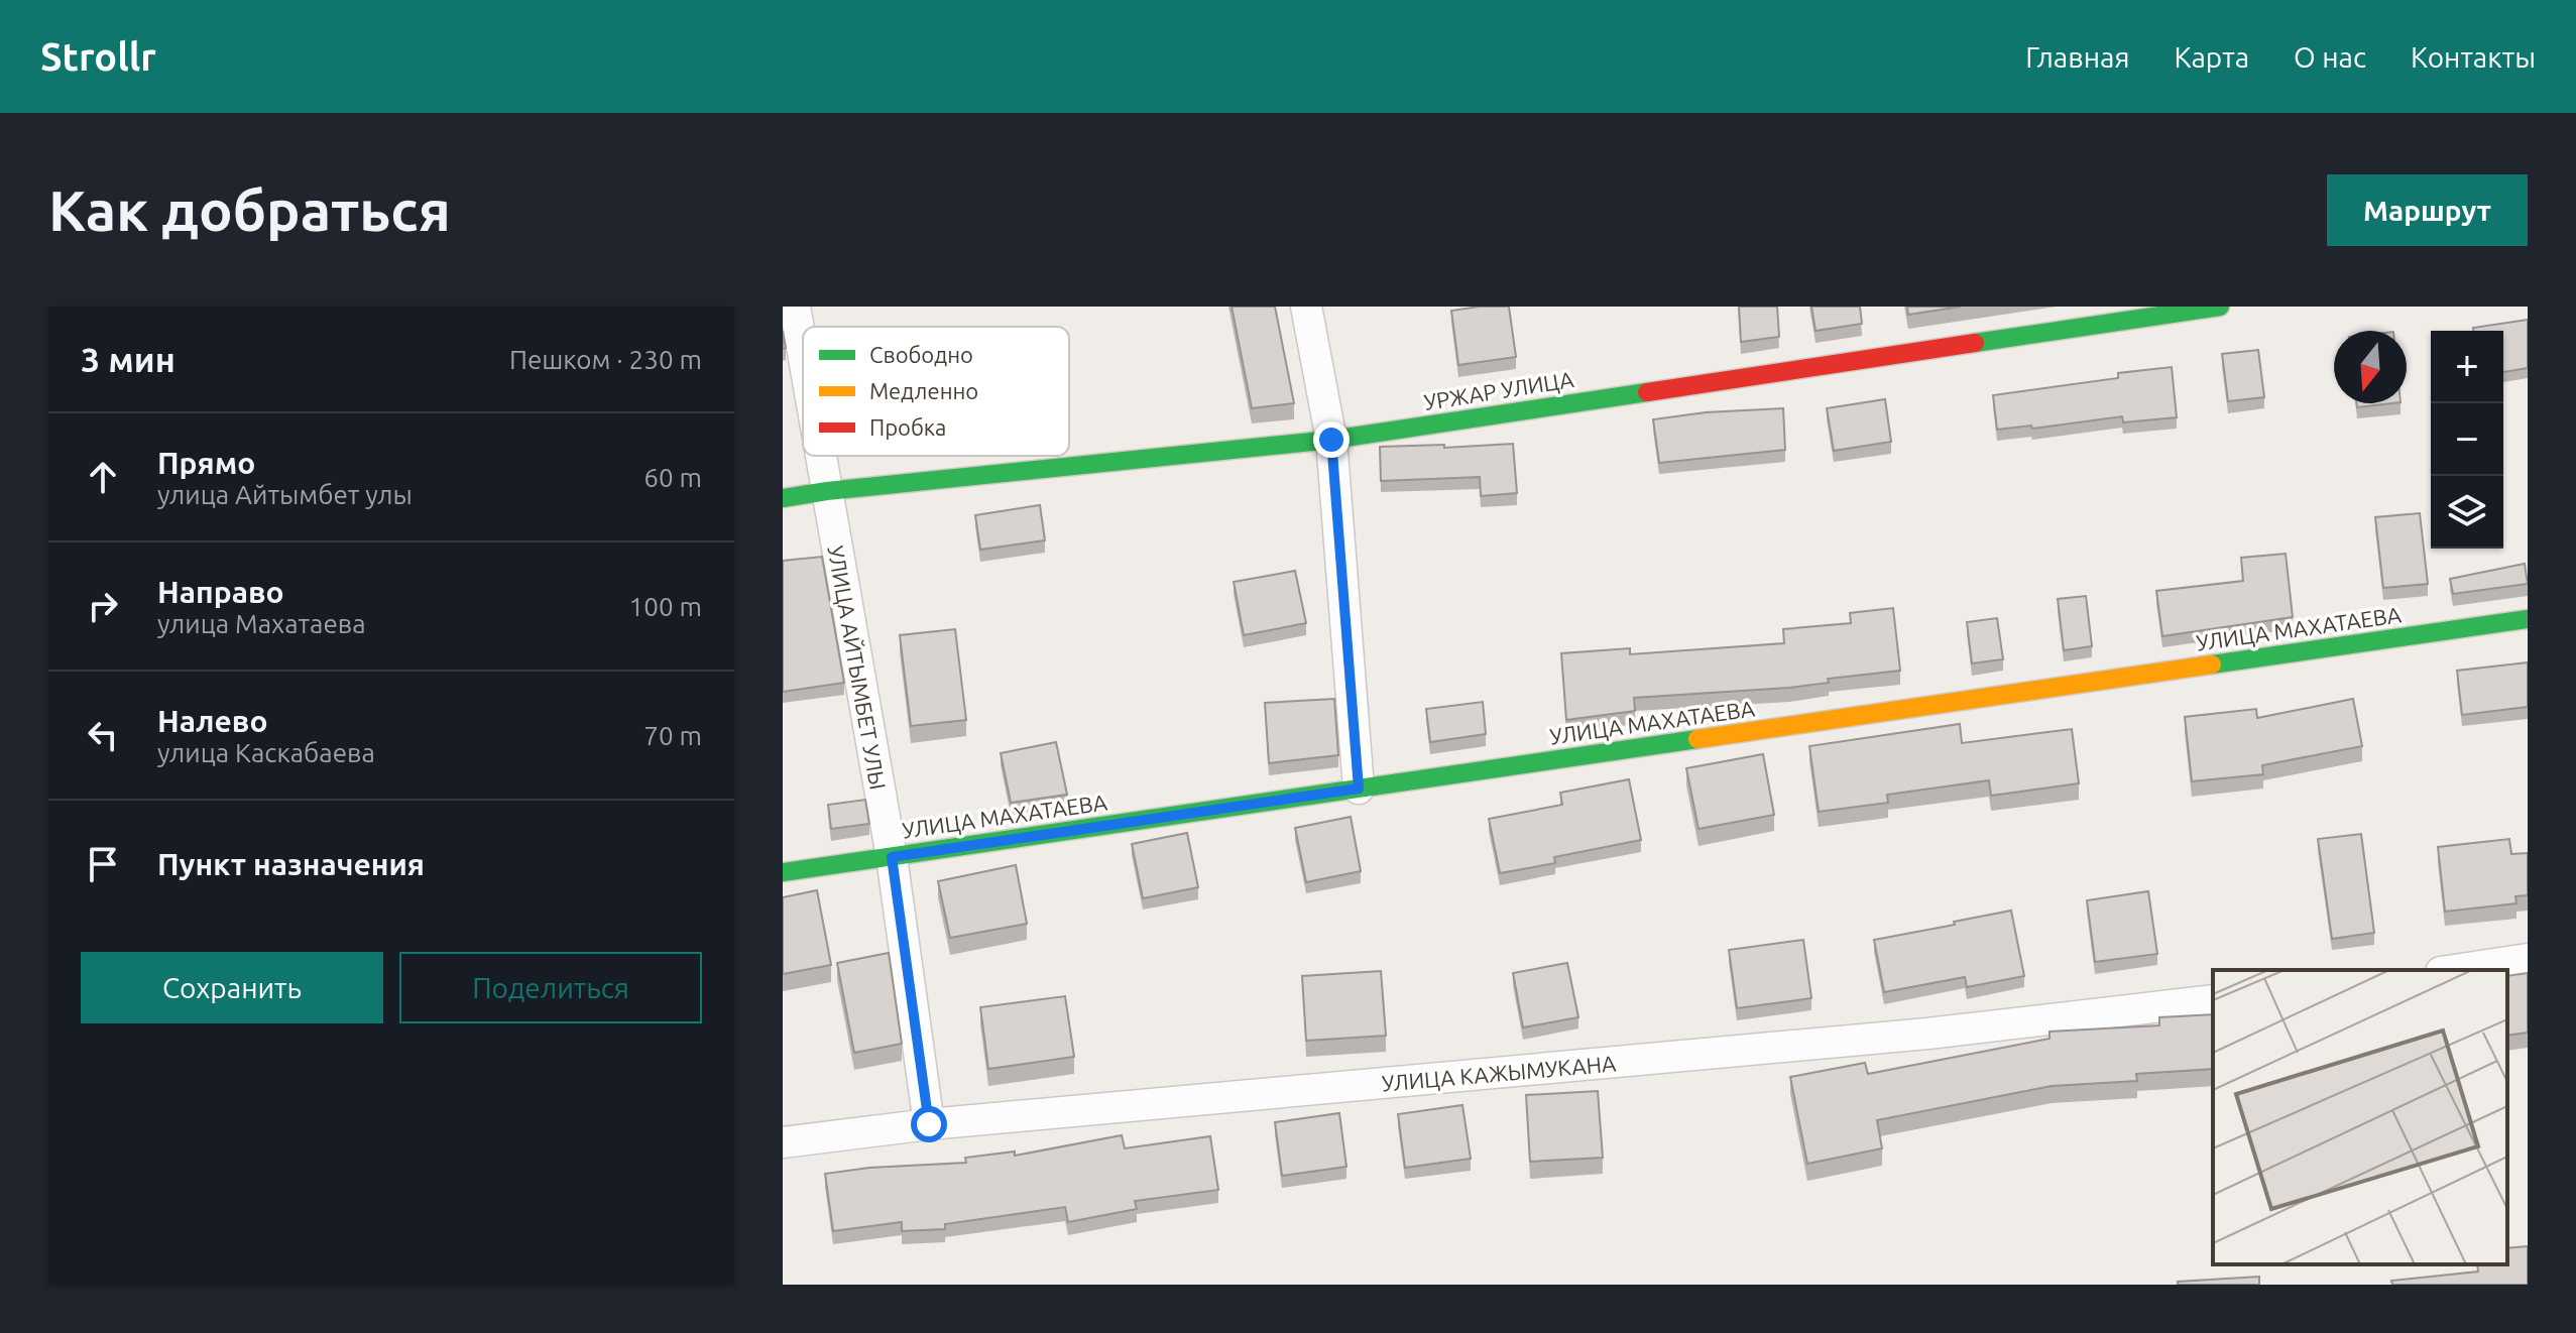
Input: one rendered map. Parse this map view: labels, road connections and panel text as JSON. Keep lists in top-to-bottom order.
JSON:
{
  "streets": {
    "street": [
      "УРЖАР УЛИЦА",
      "УЛИЦА МАХАТАЕВА",
      "УЛИЦА АЙТЫМБЕТ УЛЫ",
      "УЛИЦА КАЖЫМУКАНА"
    ]
  },
  "crossings": [
    ["УРЖАР УЛИЦА", "УЛИЦА АЙТЫМБЕТ УЛЫ"],
    ["УЛИЦА МАХАТАЕВА", "УЛИЦА АЙТЫМБЕТ УЛЫ"],
    ["УЛИЦА АЙТЫМБЕТ УЛЫ", "УЛИЦА КАЖЫМУКАНА"]
  ],
  "legend": ["Свободно", "Медленно", "Пробка"],
  "north": "bottom",
  "page": {
    "header": "Strollr",
    "nav": [
      "Главная",
      "Карта",
      "О нас",
      "Контакты"
    ],
    "buttons": [
      "Маршрут",
      ["Сохранить", "Поделиться"]
    ],
    "title": "Как добраться",
    "heading": ["3 мин", "Пешком · 230 m"],
    "map_buttons": ["+", "−"],
    "list": [
      ["Прямо", "улица Айтымбет улы", "60 m"],
      ["Направо", "улица Махатаева", "100 m"],
      ["Налево", "улица Каскабаева", "70 m"],
      "Пункт назначения"
    ]
  }
}
